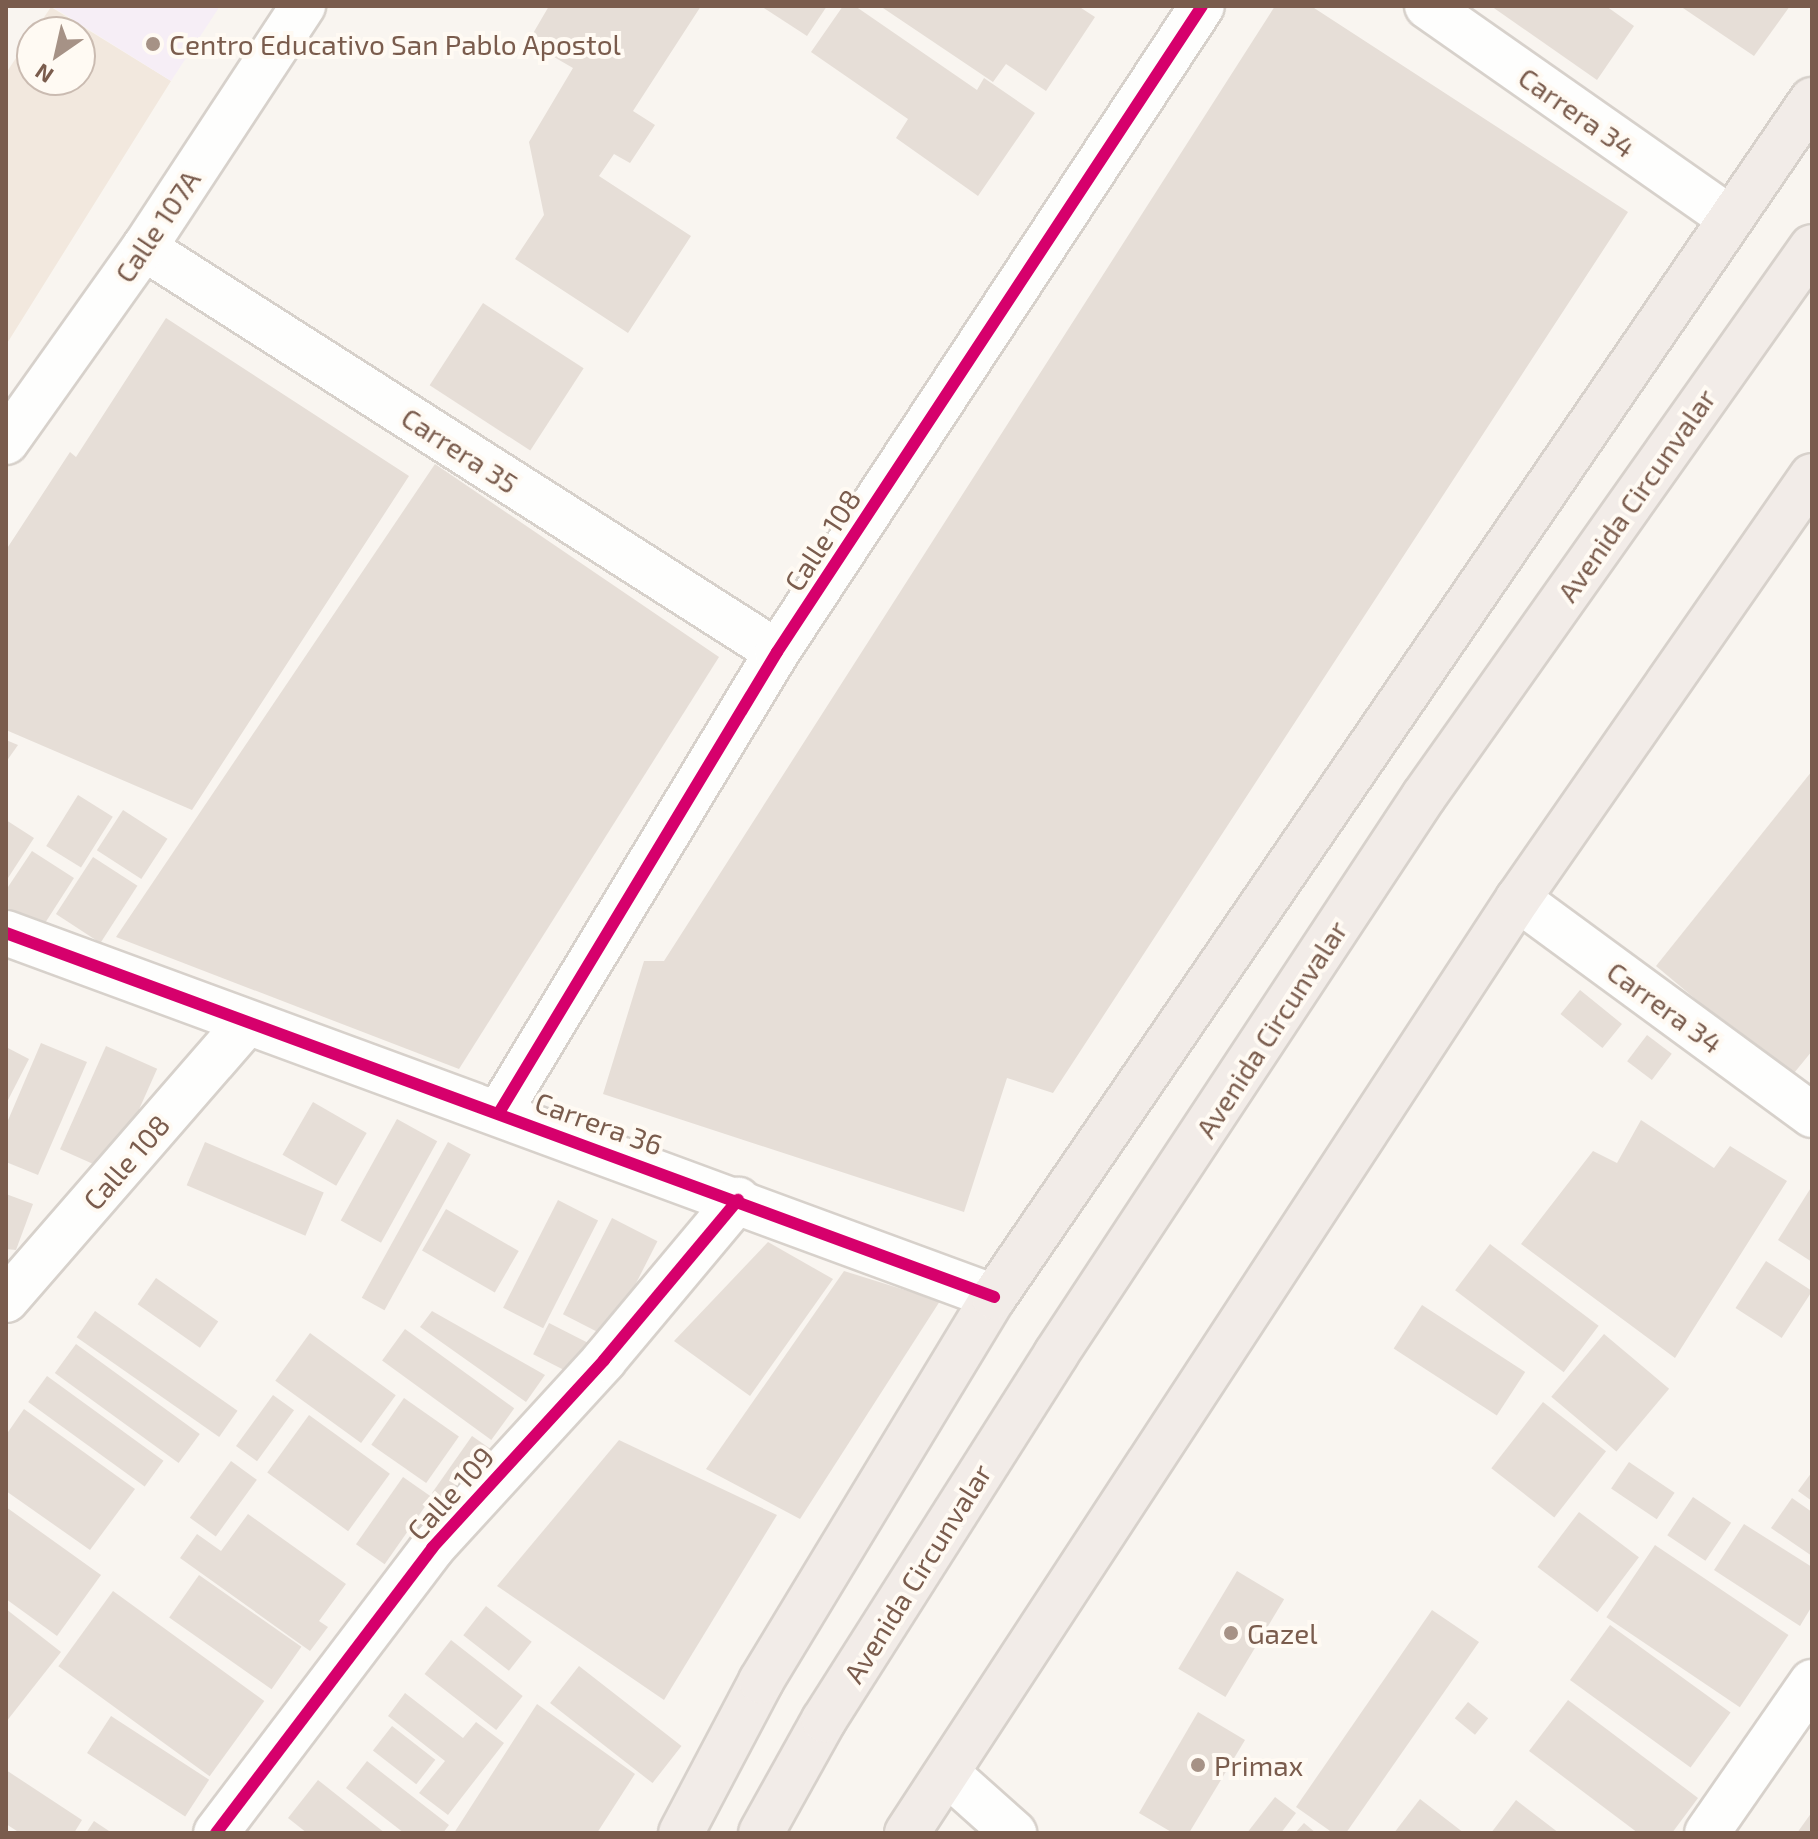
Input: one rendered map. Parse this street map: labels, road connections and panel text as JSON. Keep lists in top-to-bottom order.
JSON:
{
  "streets": {
    "highway": ["Avenida Circunvalar"],
    "street": [
      "Carrera 34",
      "Calle 107A",
      "Carrera 35",
      "Calle 108",
      "Carrera 36",
      "Calle 109"
    ]
  },
  "crossings": [
    ["Calle 107A", "Carrera 35"],
    ["Carrera 35", "Calle 108"],
    ["Calle 108", "Carrera 36"],
    ["Carrera 36", "Calle 109"]
  ],
  "places": ["Centro Educativo San Pablo Apostol", "Gazel", "Primax"],
  "north": "bottom left"
}
